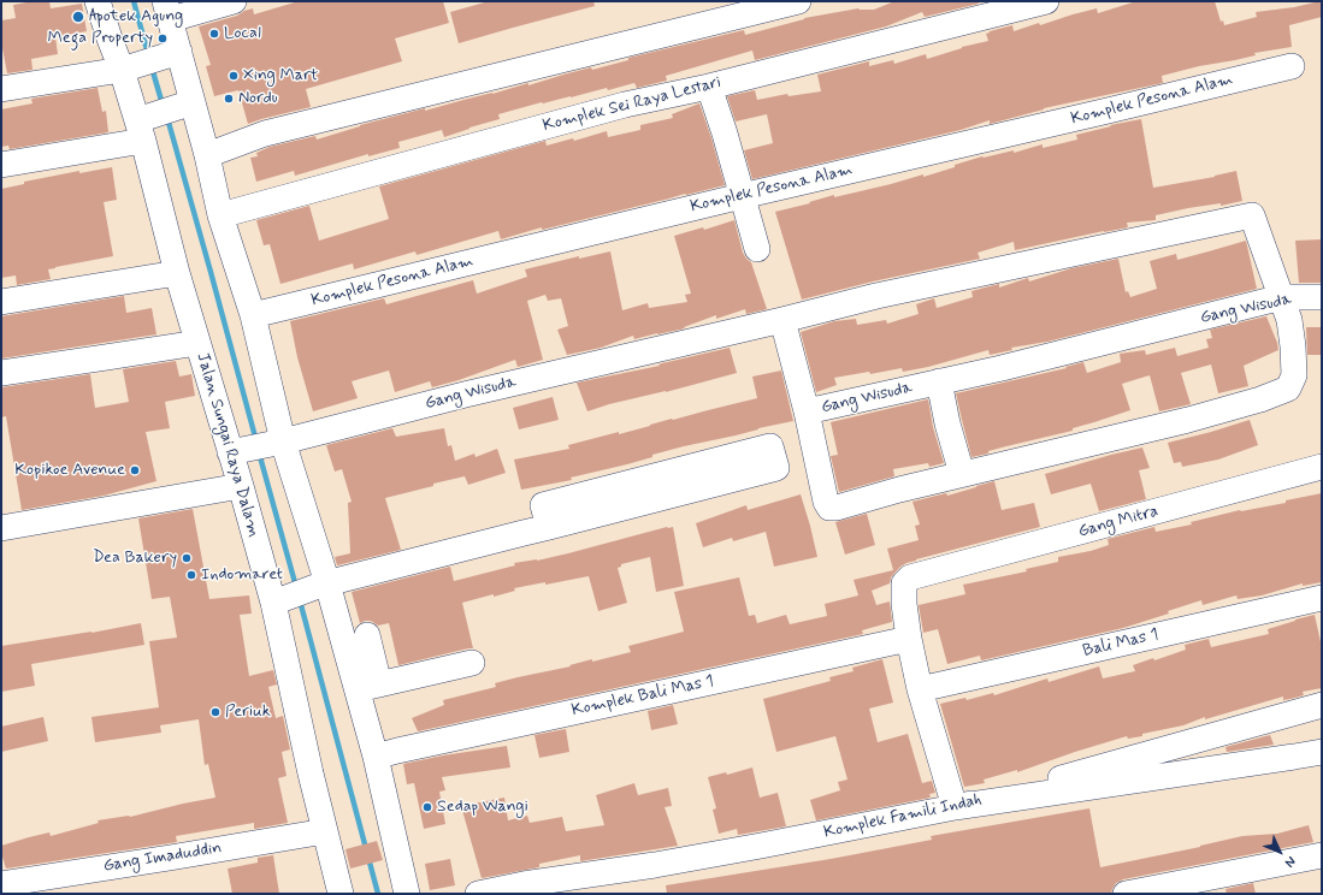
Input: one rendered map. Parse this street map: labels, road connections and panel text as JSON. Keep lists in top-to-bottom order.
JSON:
{
  "streets": {
    "street": [
      "Komplek Pesona Alam",
      "Komplek Sei Raya Lestari",
      "Gang Wisuda",
      "Jalan Sungai Raya Dalam",
      "Gang Mitra",
      "Bali Mas 1",
      "Komplek Bali Mas 1",
      "Komplek Famili Indah",
      "Gang Imaduddin"
    ]
  },
  "crossings": [
    ["Gang Wisuda", "Jalan Sungai Raya Dalam"],
    ["Jalan Sungai Raya Dalam", "Gang Imaduddin"],
    ["Gang Mitra", "Komplek Bali Mas 1"]
  ],
  "places": [
    "Apotek Agung",
    "Local",
    "Mega Property",
    "Xing Mart",
    "Nordu",
    "Kopikoe Avenue",
    "Dea Bakery",
    "Indomaret",
    "Periuk",
    "Sedap Wangi"
  ],
  "north": "bottom right"
}
